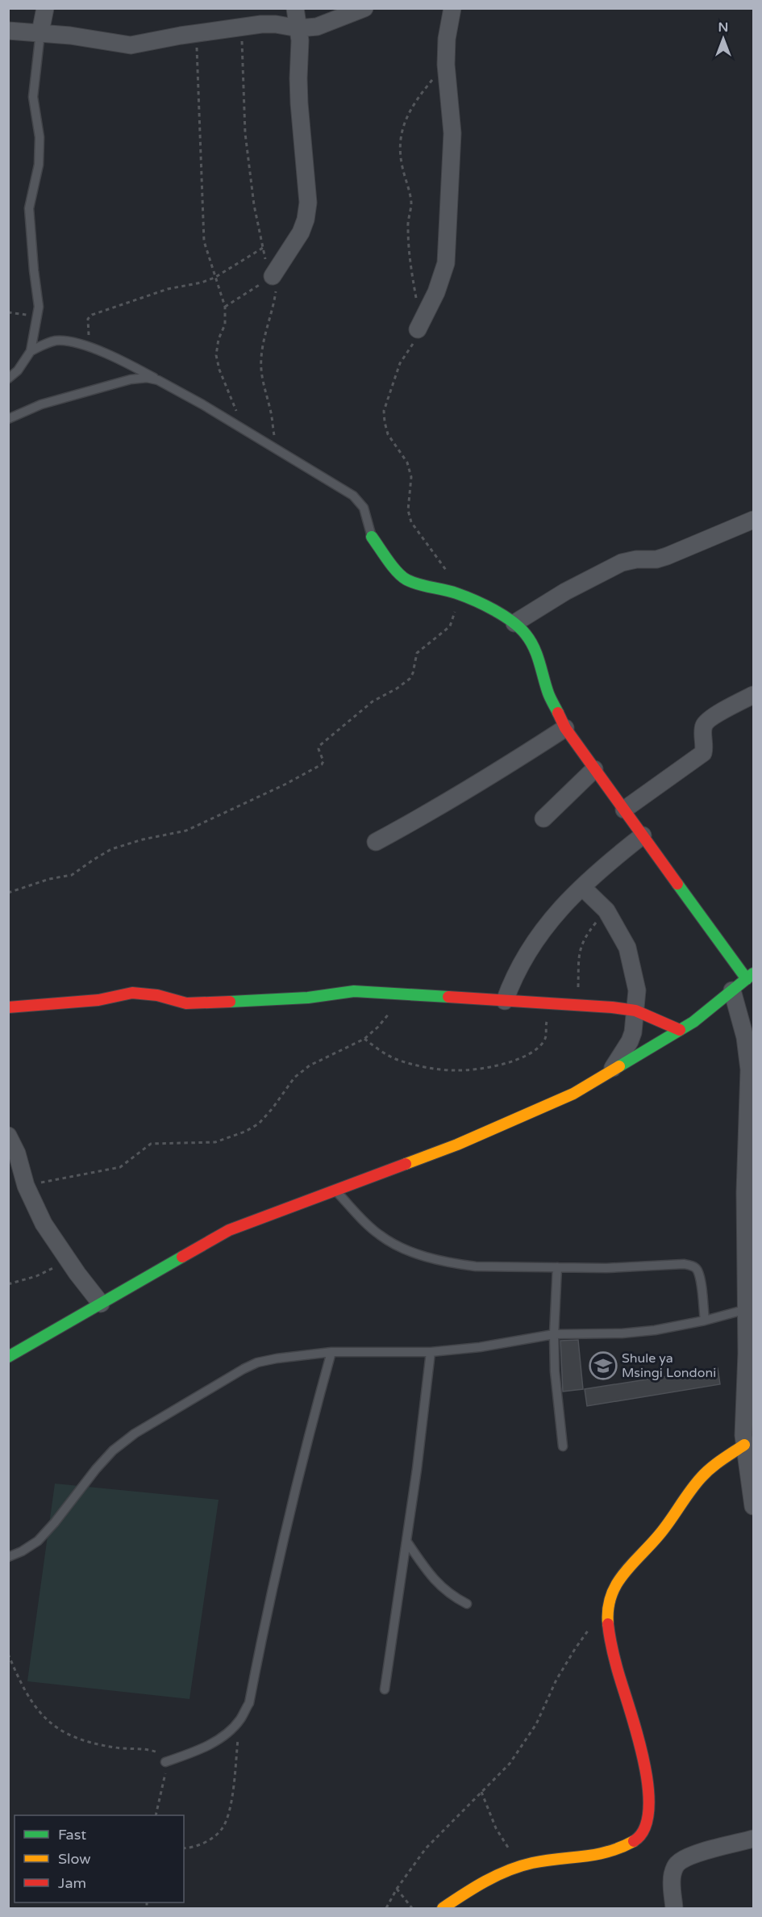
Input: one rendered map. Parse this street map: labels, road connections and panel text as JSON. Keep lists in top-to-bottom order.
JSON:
{
  "places": {
    "school or university": ["Shule ya Msingi Londoni"]
  },
  "legend": ["Fast", "Slow", "Jam"],
  "north": "top"
}
